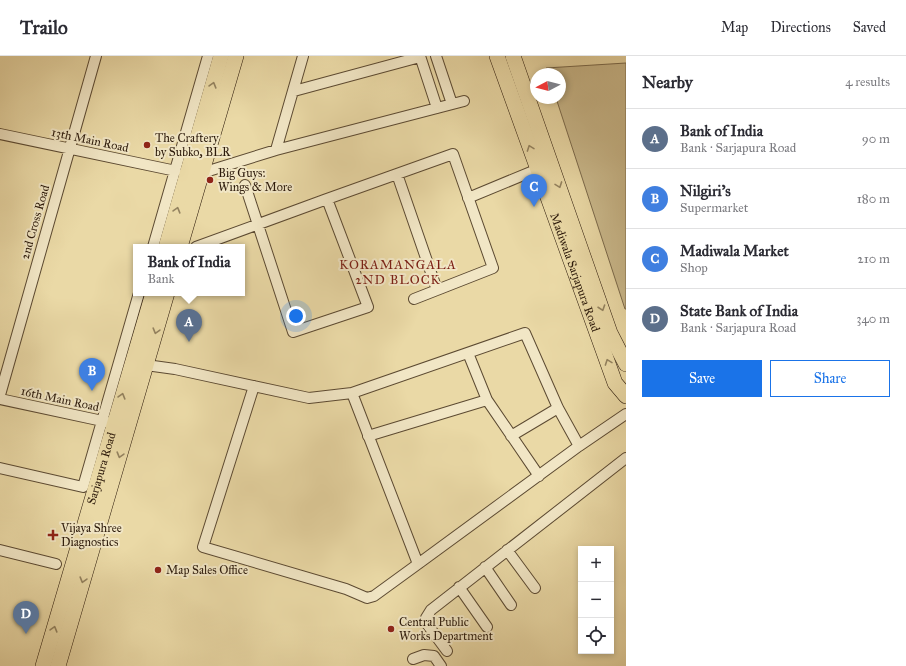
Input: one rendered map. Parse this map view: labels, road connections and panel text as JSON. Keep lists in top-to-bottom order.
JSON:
{
  "streets": {
    "main road": ["Madiwala Sarjapura Road", "Sarjapura Road"],
    "street": ["13th Main Road", "2nd Cross Road", "16th Main Road"]
  },
  "crossings": [
    ["13th Main Road", "2nd Cross Road"],
    ["16th Main Road", "Sarjapura Road"]
  ],
  "districts": ["KORAMANGALA 2ND BLOCK"],
  "places": {
    "other": [
      "The Craftery by Subko, BLR",
      "Big Guys: Wings & More",
      "Map Sales Office",
      "Central Public Works Department"
    ],
    "health": ["Vijaya Shree Diagnostics"]
  },
  "north": "left",
  "page": {
    "header": "Trailo",
    "nav": ["Map", "Directions", "Saved"],
    "heading": ["Nearby", "4 results"],
    "list": [
      {
        "mark": "A",
        "name": "Bank of India",
        "note": "Bank · Sarjapura Road",
        "value": "90 m"
      },
      {
        "mark": "B",
        "name": "Nilgiri's",
        "note": "Supermarket",
        "value": "180 m"
      },
      {
        "mark": "C",
        "name": "Madiwala Market",
        "note": "Shop",
        "value": "210 m"
      },
      {
        "mark": "D",
        "name": "State Bank of India",
        "note": "Bank · Sarjapura Road",
        "value": "340 m"
      }
    ],
    "pins": [
      "C",
      "A",
      "B",
      "D"
    ],
    "popup": ["Bank of India", "Bank"],
    "buttons": ["Save", "Share"],
    "map_buttons": ["+", "−"]
  }
}
